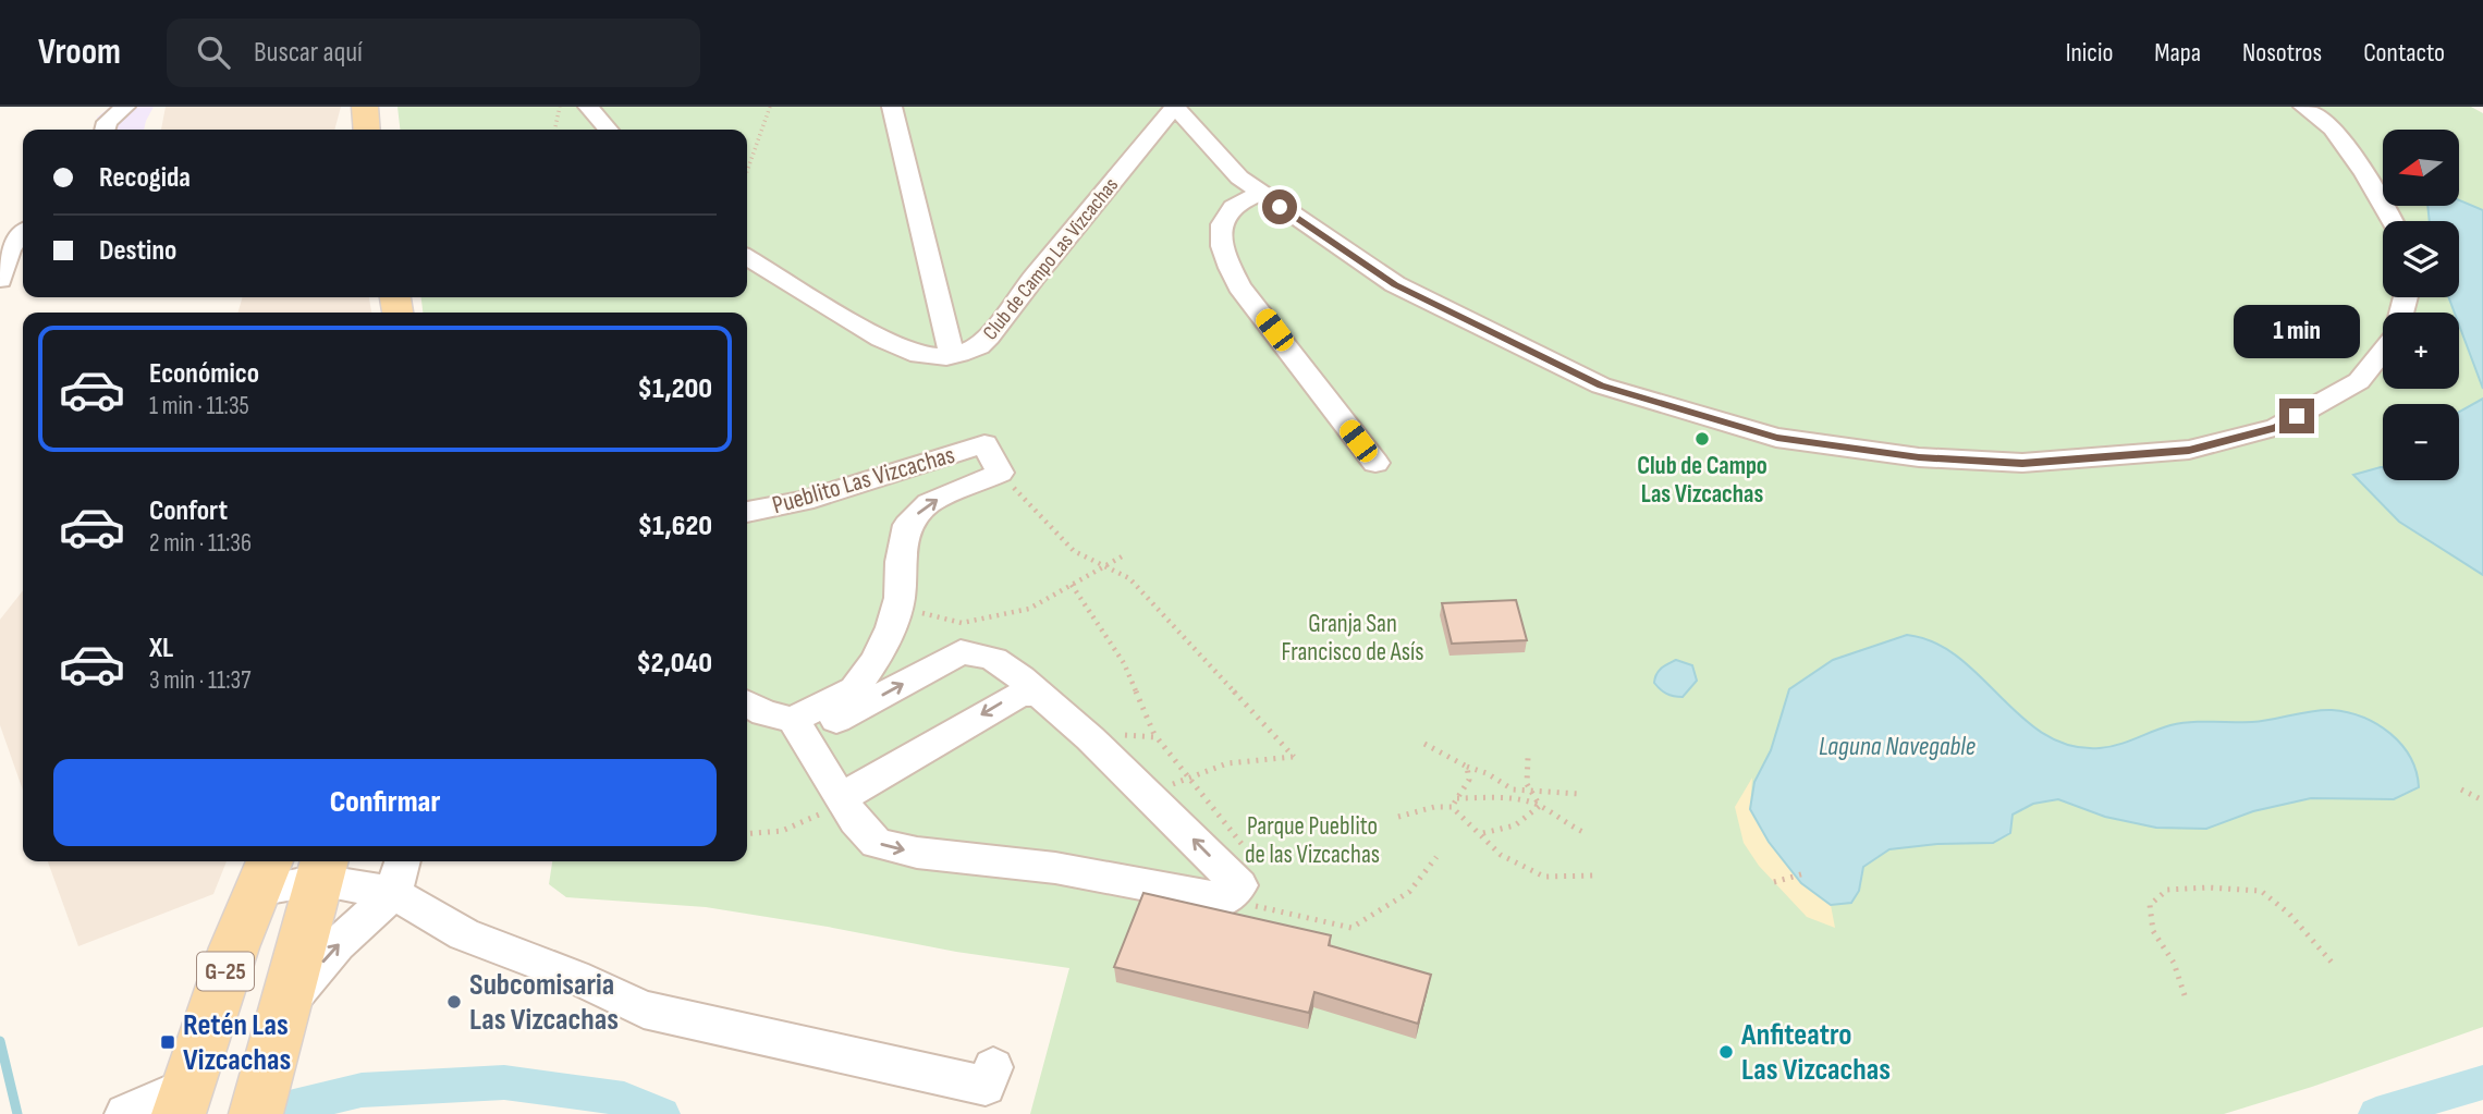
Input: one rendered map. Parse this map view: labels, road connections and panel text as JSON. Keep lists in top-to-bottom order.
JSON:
{
  "streets": {
    "main road": ["G-25"],
    "lane": ["Club de Campo Las Vizcachas", "Pueblito Las Vizcachas"]
  },
  "water": ["Laguna Navegable"],
  "parks": ["Granja San Francisco de Asís", "Parque Pueblito de las Vizcachas"],
  "places": {
    "other": ["Club de Campo Las Vizcachas", "Subcomisaria Las Vizcachas", "Anfiteatro Las Vizcachas"],
    "transit": ["Retén Las Vizcachas"]
  },
  "north": "left",
  "page": {
    "header": "Vroom",
    "search": "Buscar aquí",
    "nav": [
      "Inicio",
      "Mapa",
      "Nosotros",
      "Contacto"
    ],
    "map_buttons": ["+", "−"],
    "banner": ["Recogida", "Destino"],
    "bubble": "1 min",
    "list": [
      {
        "name": "Económico",
        "note": "1 min · 11:35",
        "value": "$1,200"
      },
      {
        "name": "Confort",
        "note": "2 min · 11:36",
        "value": "$1,620"
      },
      {
        "name": "XL",
        "note": "3 min · 11:37",
        "value": "$2,040"
      }
    ],
    "buttons": "Confirmar"
  }
}
